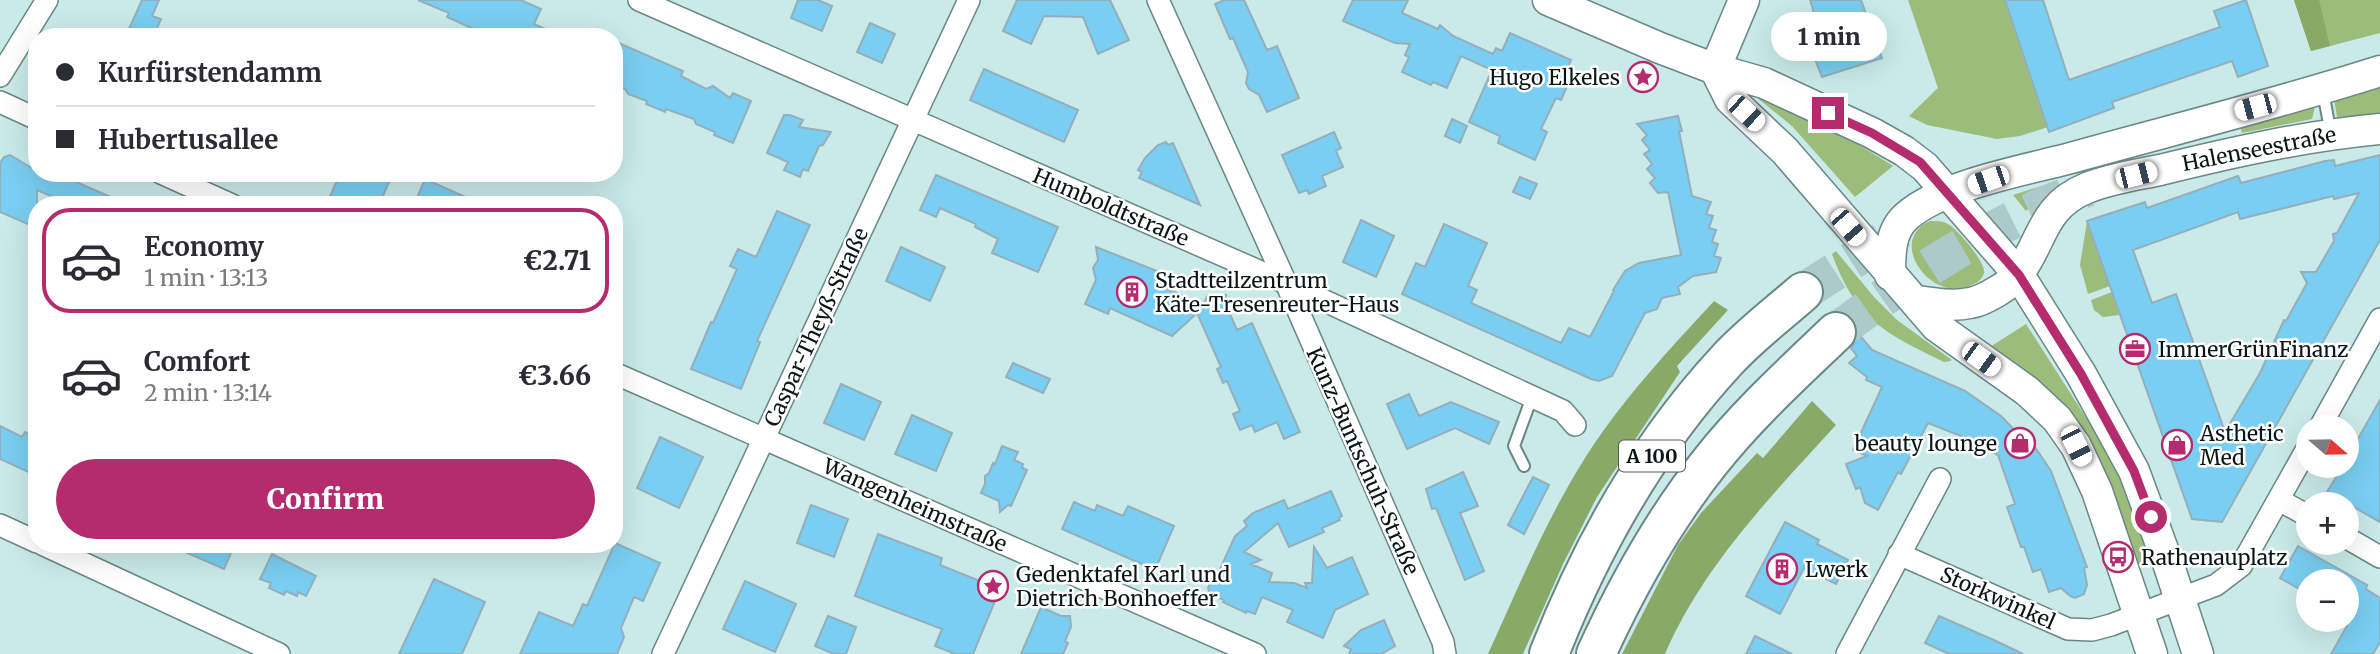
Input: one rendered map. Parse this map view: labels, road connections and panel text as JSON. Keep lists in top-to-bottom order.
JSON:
{
  "streets": {
    "highway": ["A 100"],
    "main road": ["Halenseestraße"],
    "street": [
      "Humboldtstraße",
      "Caspar-Theyß-Straße",
      "Kunz-Buntschuh-Straße",
      "Wangenheimstraße",
      "Storkwinkel"
    ]
  },
  "crossings": [
    ["Humboldtstraße", "Caspar-Theyß-Straße"],
    ["Humboldtstraße", "Kunz-Buntschuh-Straße"],
    ["Caspar-Theyß-Straße", "Wangenheimstraße"]
  ],
  "places": {
    "place": ["Hugo Elkeles", "Gedenktafel Karl und Dietrich Bonhoeffer"],
    "building": ["Stadtteilzentrum Käte-Tresenreuter-Haus", "Lwerk"],
    "office": ["ImmerGrünFinanz"],
    "shop": ["beauty lounge", "Asthetic Med"],
    "bus stop": ["Rathenauplatz"]
  },
  "north": "right",
  "page": {
    "bubble": "1 min",
    "banner": ["Kurfürstendamm", "Hubertusallee"],
    "list": [
      {
        "name": "Economy",
        "note": "1 min · 13:13",
        "value": "€2.71"
      },
      {
        "name": "Comfort",
        "note": "2 min · 13:14",
        "value": "€3.66"
      }
    ],
    "map_buttons": ["+", "−"],
    "buttons": "Confirm"
  }
}
